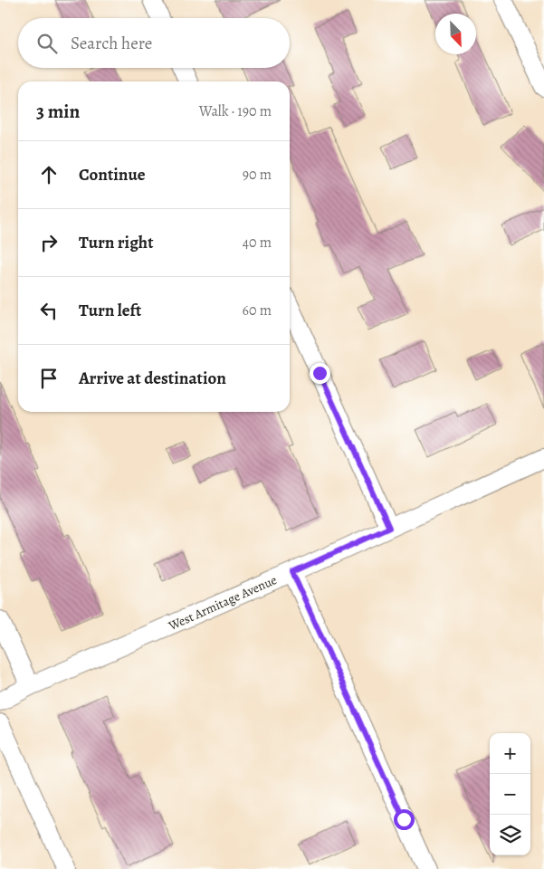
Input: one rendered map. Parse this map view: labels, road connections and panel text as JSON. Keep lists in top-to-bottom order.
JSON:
{
  "streets": {
    "street": ["West Armitage Avenue"]
  },
  "north": "bottom right",
  "page": {
    "search": "Search here",
    "heading": ["3 min", "Walk · 190 m"],
    "list": [
      ["Continue", "90 m"],
      ["Turn right", "40 m"],
      ["Turn left", "60 m"],
      "Arrive at destination"
    ],
    "map_buttons": ["+", "−"]
  }
}
